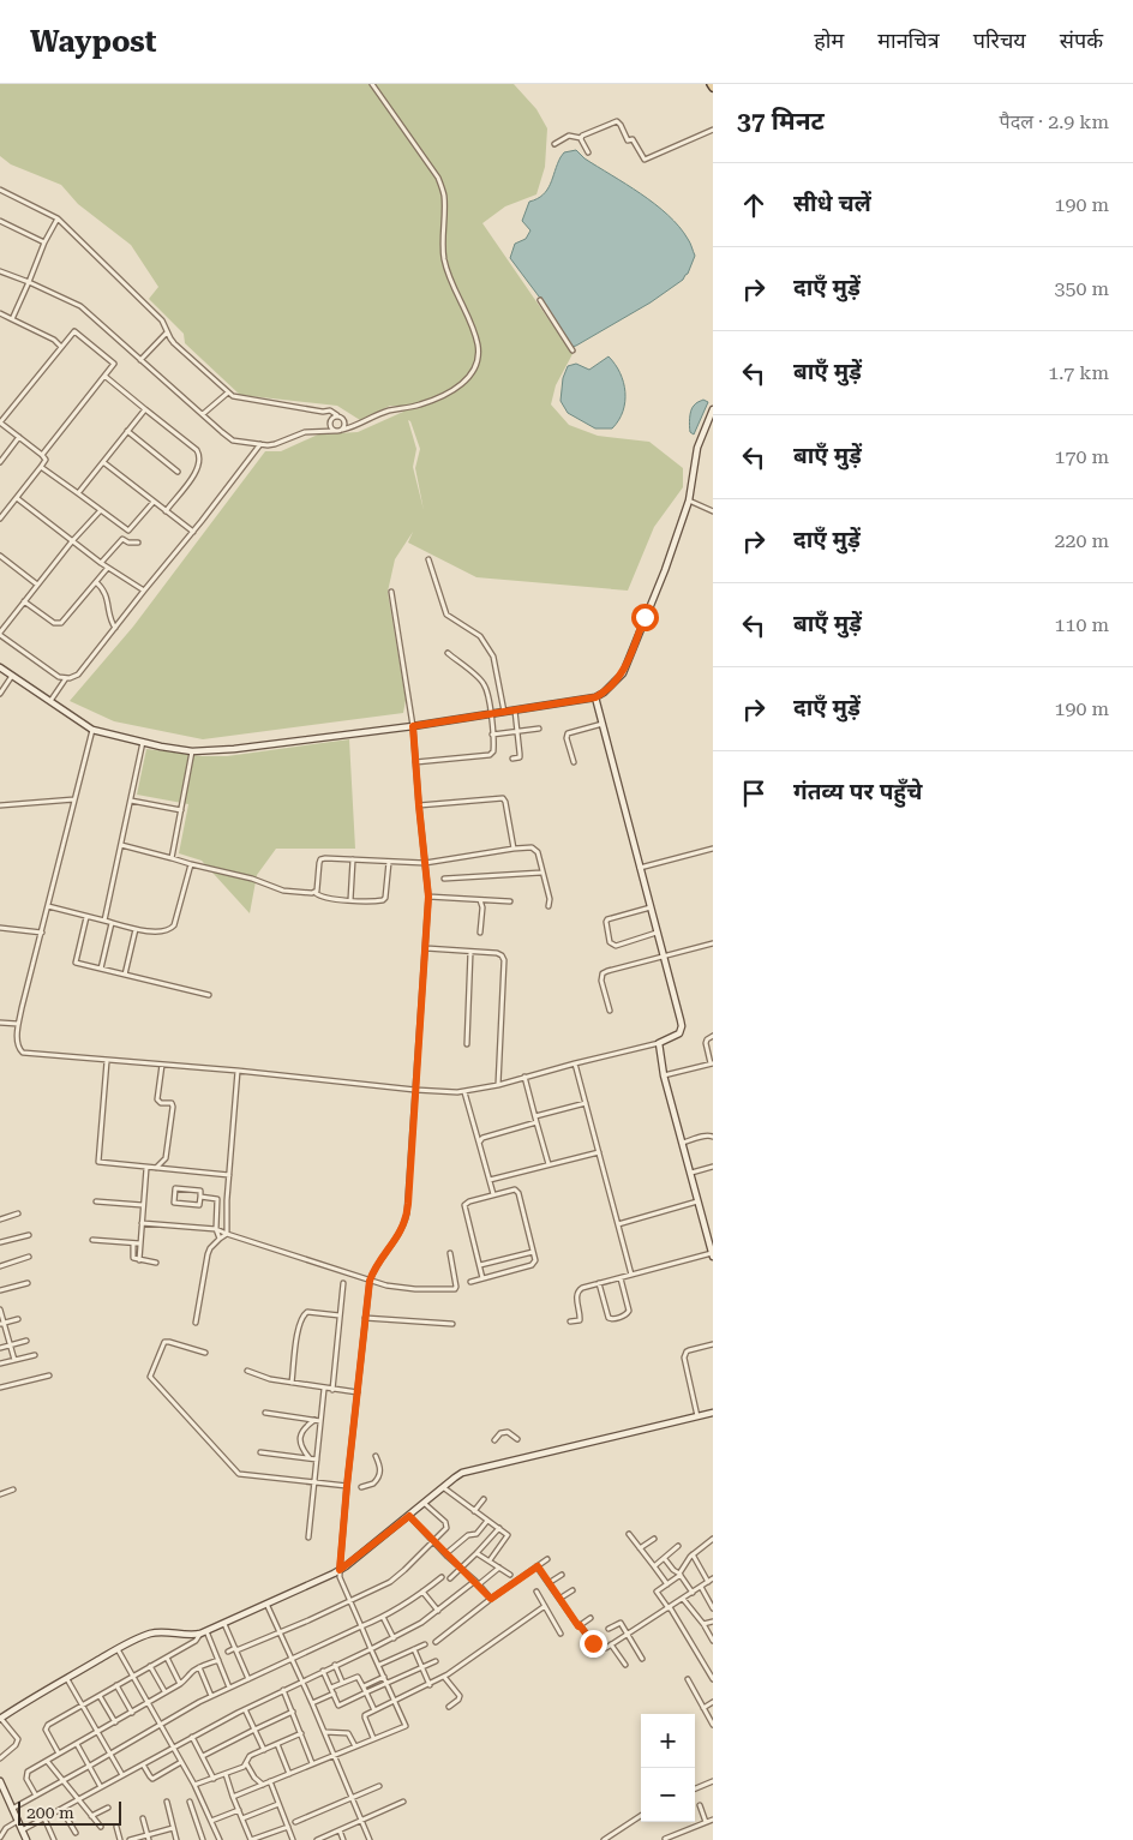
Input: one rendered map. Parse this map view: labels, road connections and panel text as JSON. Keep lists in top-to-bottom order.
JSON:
{
  "scale_bar": "200 m",
  "page": {
    "header": "Waypost",
    "nav": [
      "होम",
      "मानचित्र",
      "परिचय",
      "संपर्क"
    ],
    "heading": ["37 मिनट", "पैदल · 2.9 km"],
    "list": [
      ["सीधे चलें", "190 m"],
      ["दाएँ मुड़ें", "350 m"],
      ["बाएँ मुड़ें", "1.7 km"],
      ["बाएँ मुड़ें", "170 m"],
      ["दाएँ मुड़ें", "220 m"],
      ["बाएँ मुड़ें", "110 m"],
      ["दाएँ मुड़ें", "190 m"],
      "गंतव्य पर पहुँचे"
    ],
    "map_buttons": ["+", "−"],
    "scale": "200 m"
  }
}
